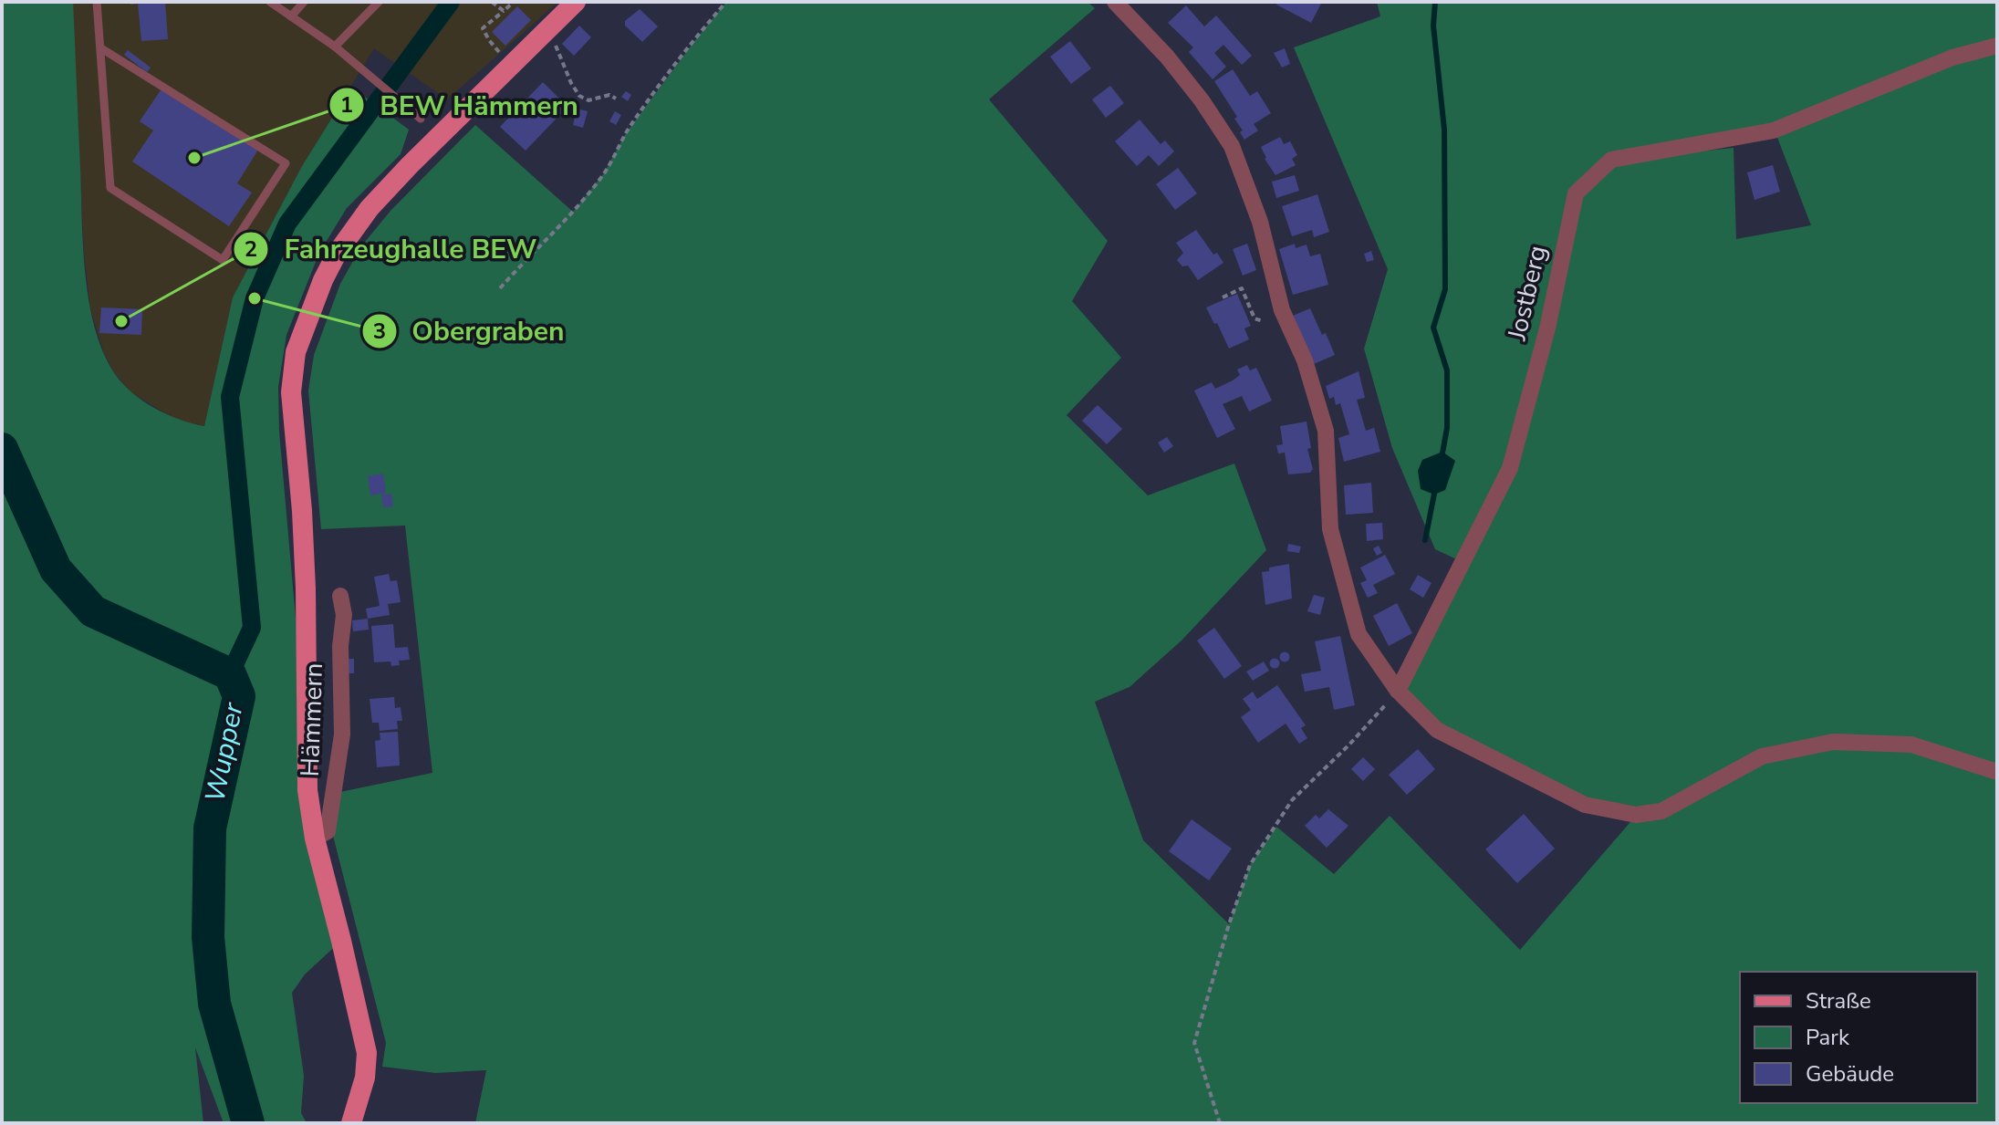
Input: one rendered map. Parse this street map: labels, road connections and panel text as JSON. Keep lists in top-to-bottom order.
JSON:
{
  "streets": {
    "street": ["Jostberg", "Hämmern"]
  },
  "water": ["Wupper"],
  "places": ["BEW Hämmern", "Obergraben", "Fahrzeughalle BEW"],
  "legend": ["Straße", "Park", "Gebäude"]
}
